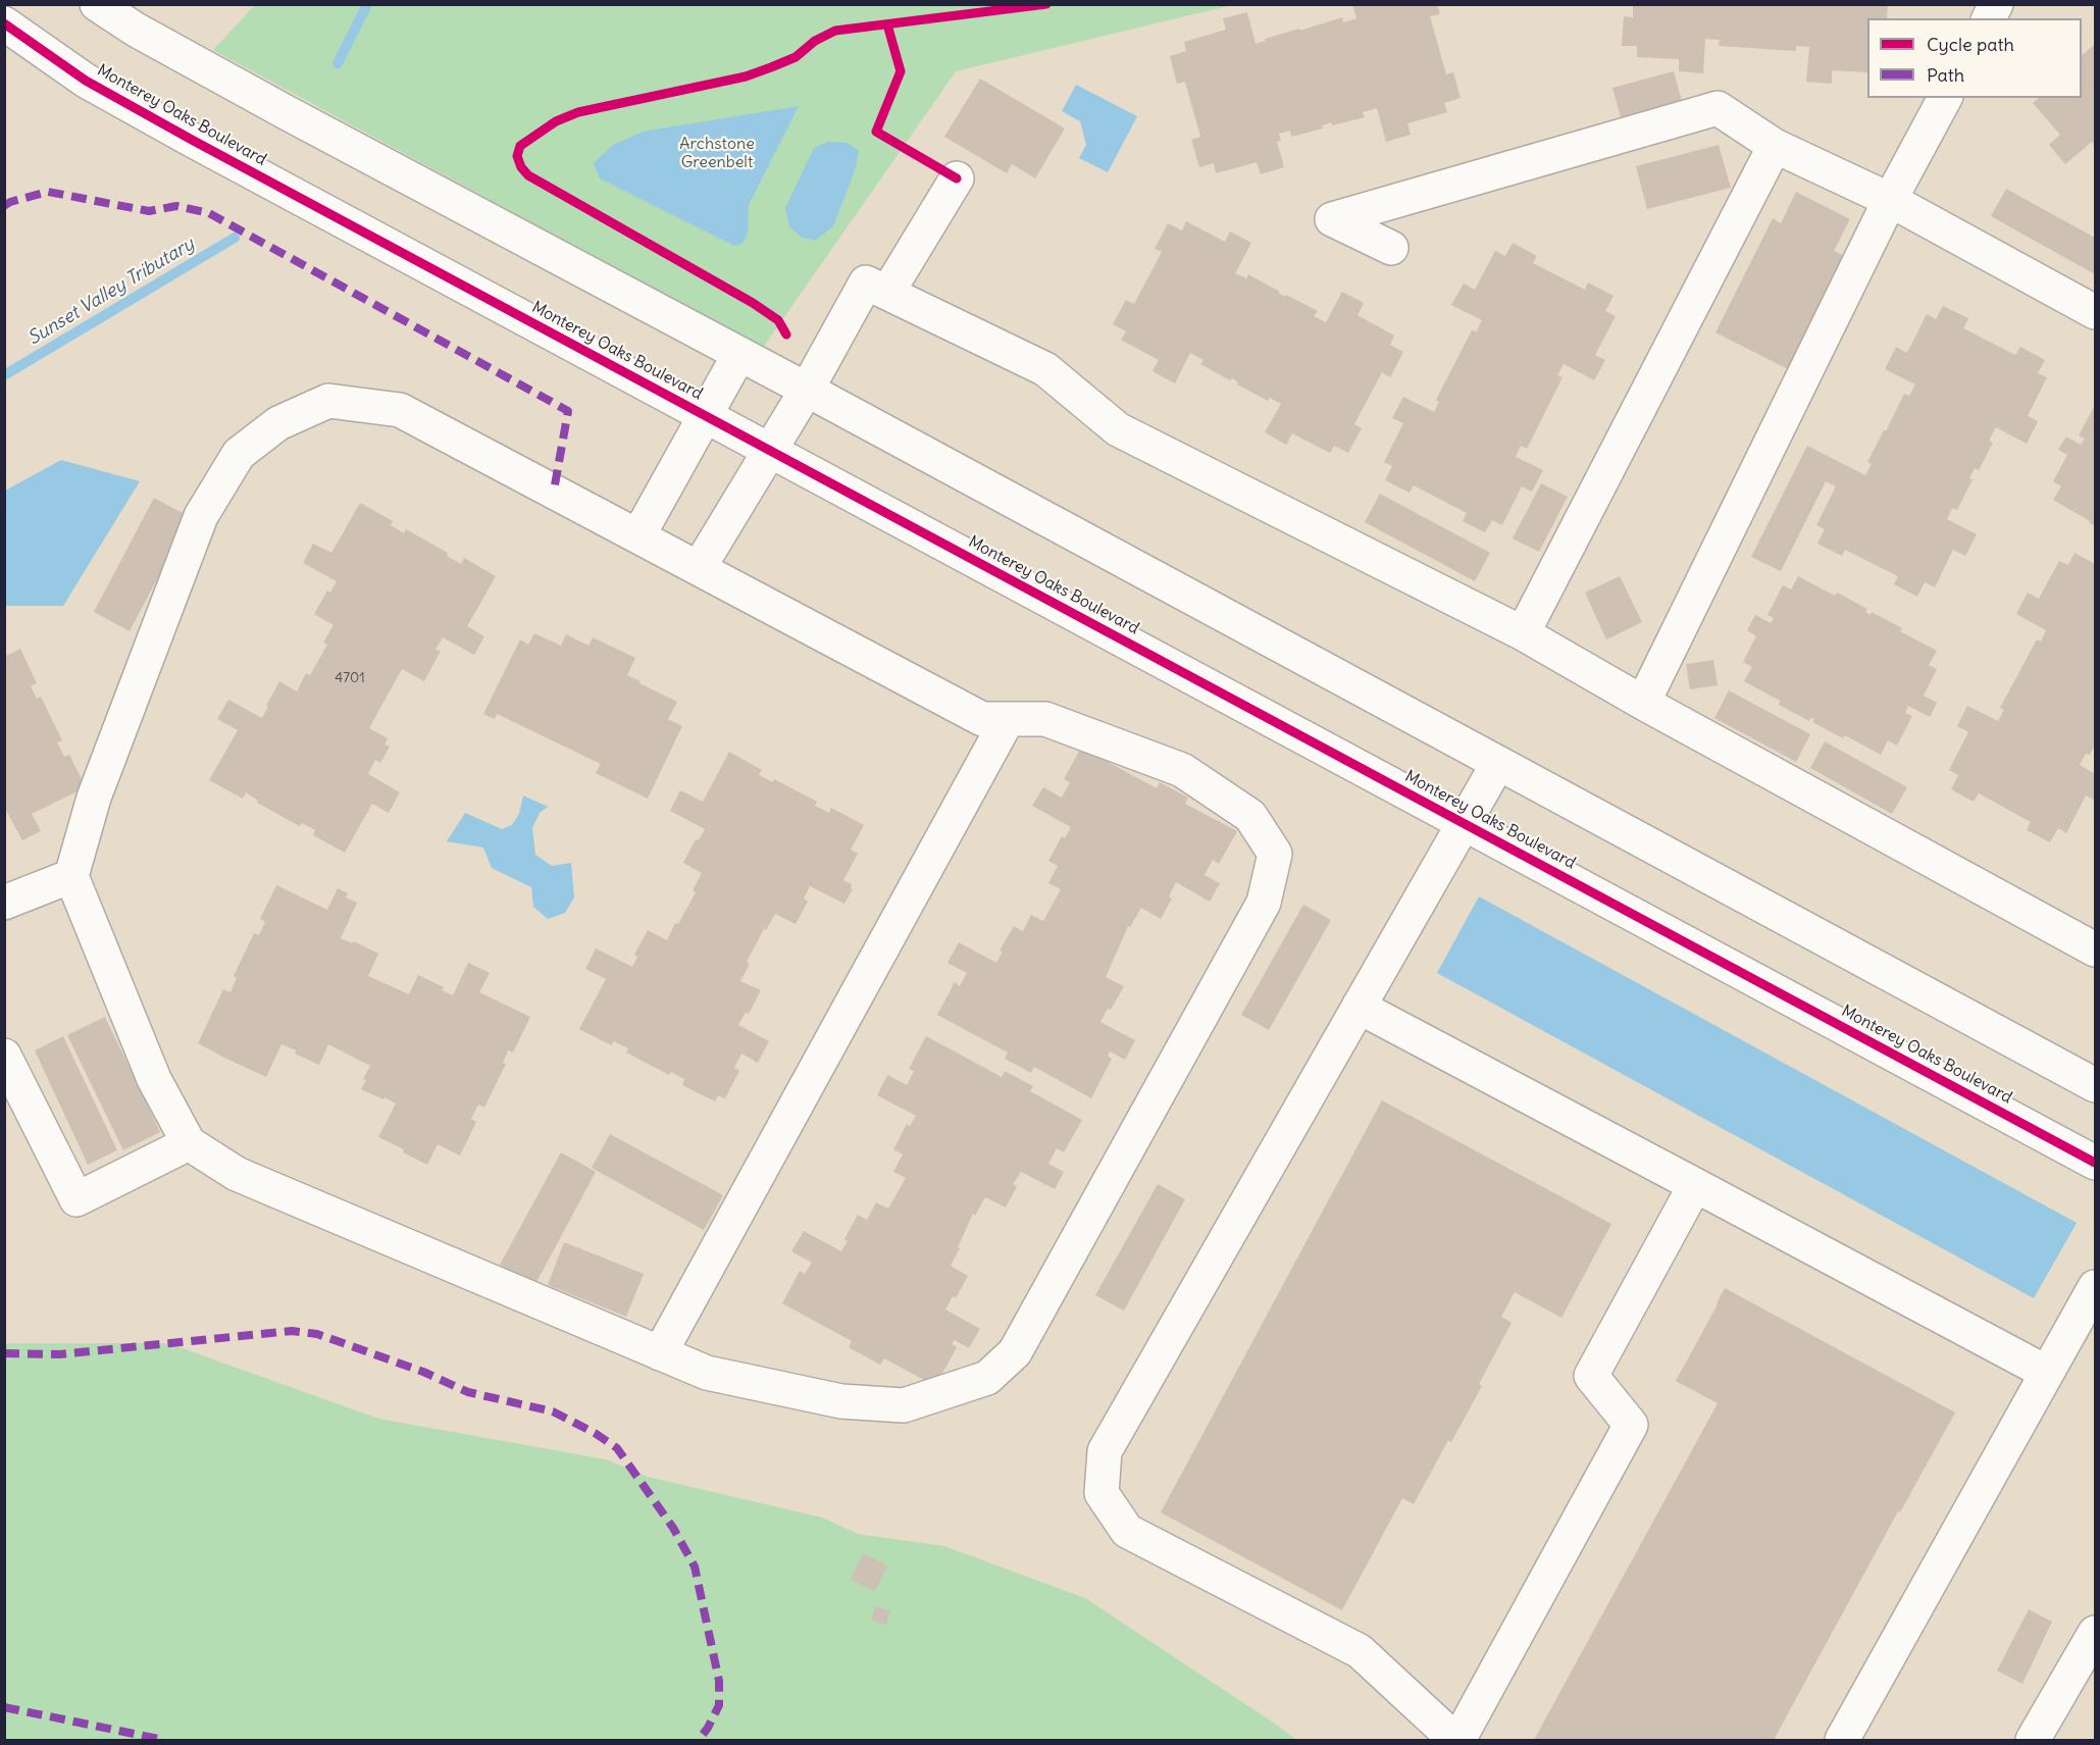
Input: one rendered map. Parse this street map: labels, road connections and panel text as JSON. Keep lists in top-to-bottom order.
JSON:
{
  "streets": {
    "street": ["Monterey Oaks Boulevard"]
  },
  "water": ["Sunset Valley Tributary"],
  "parks": ["Archstone Greenbelt"],
  "house_numbers": ["4701"],
  "legend": ["Cycle path", "Path"]
}
